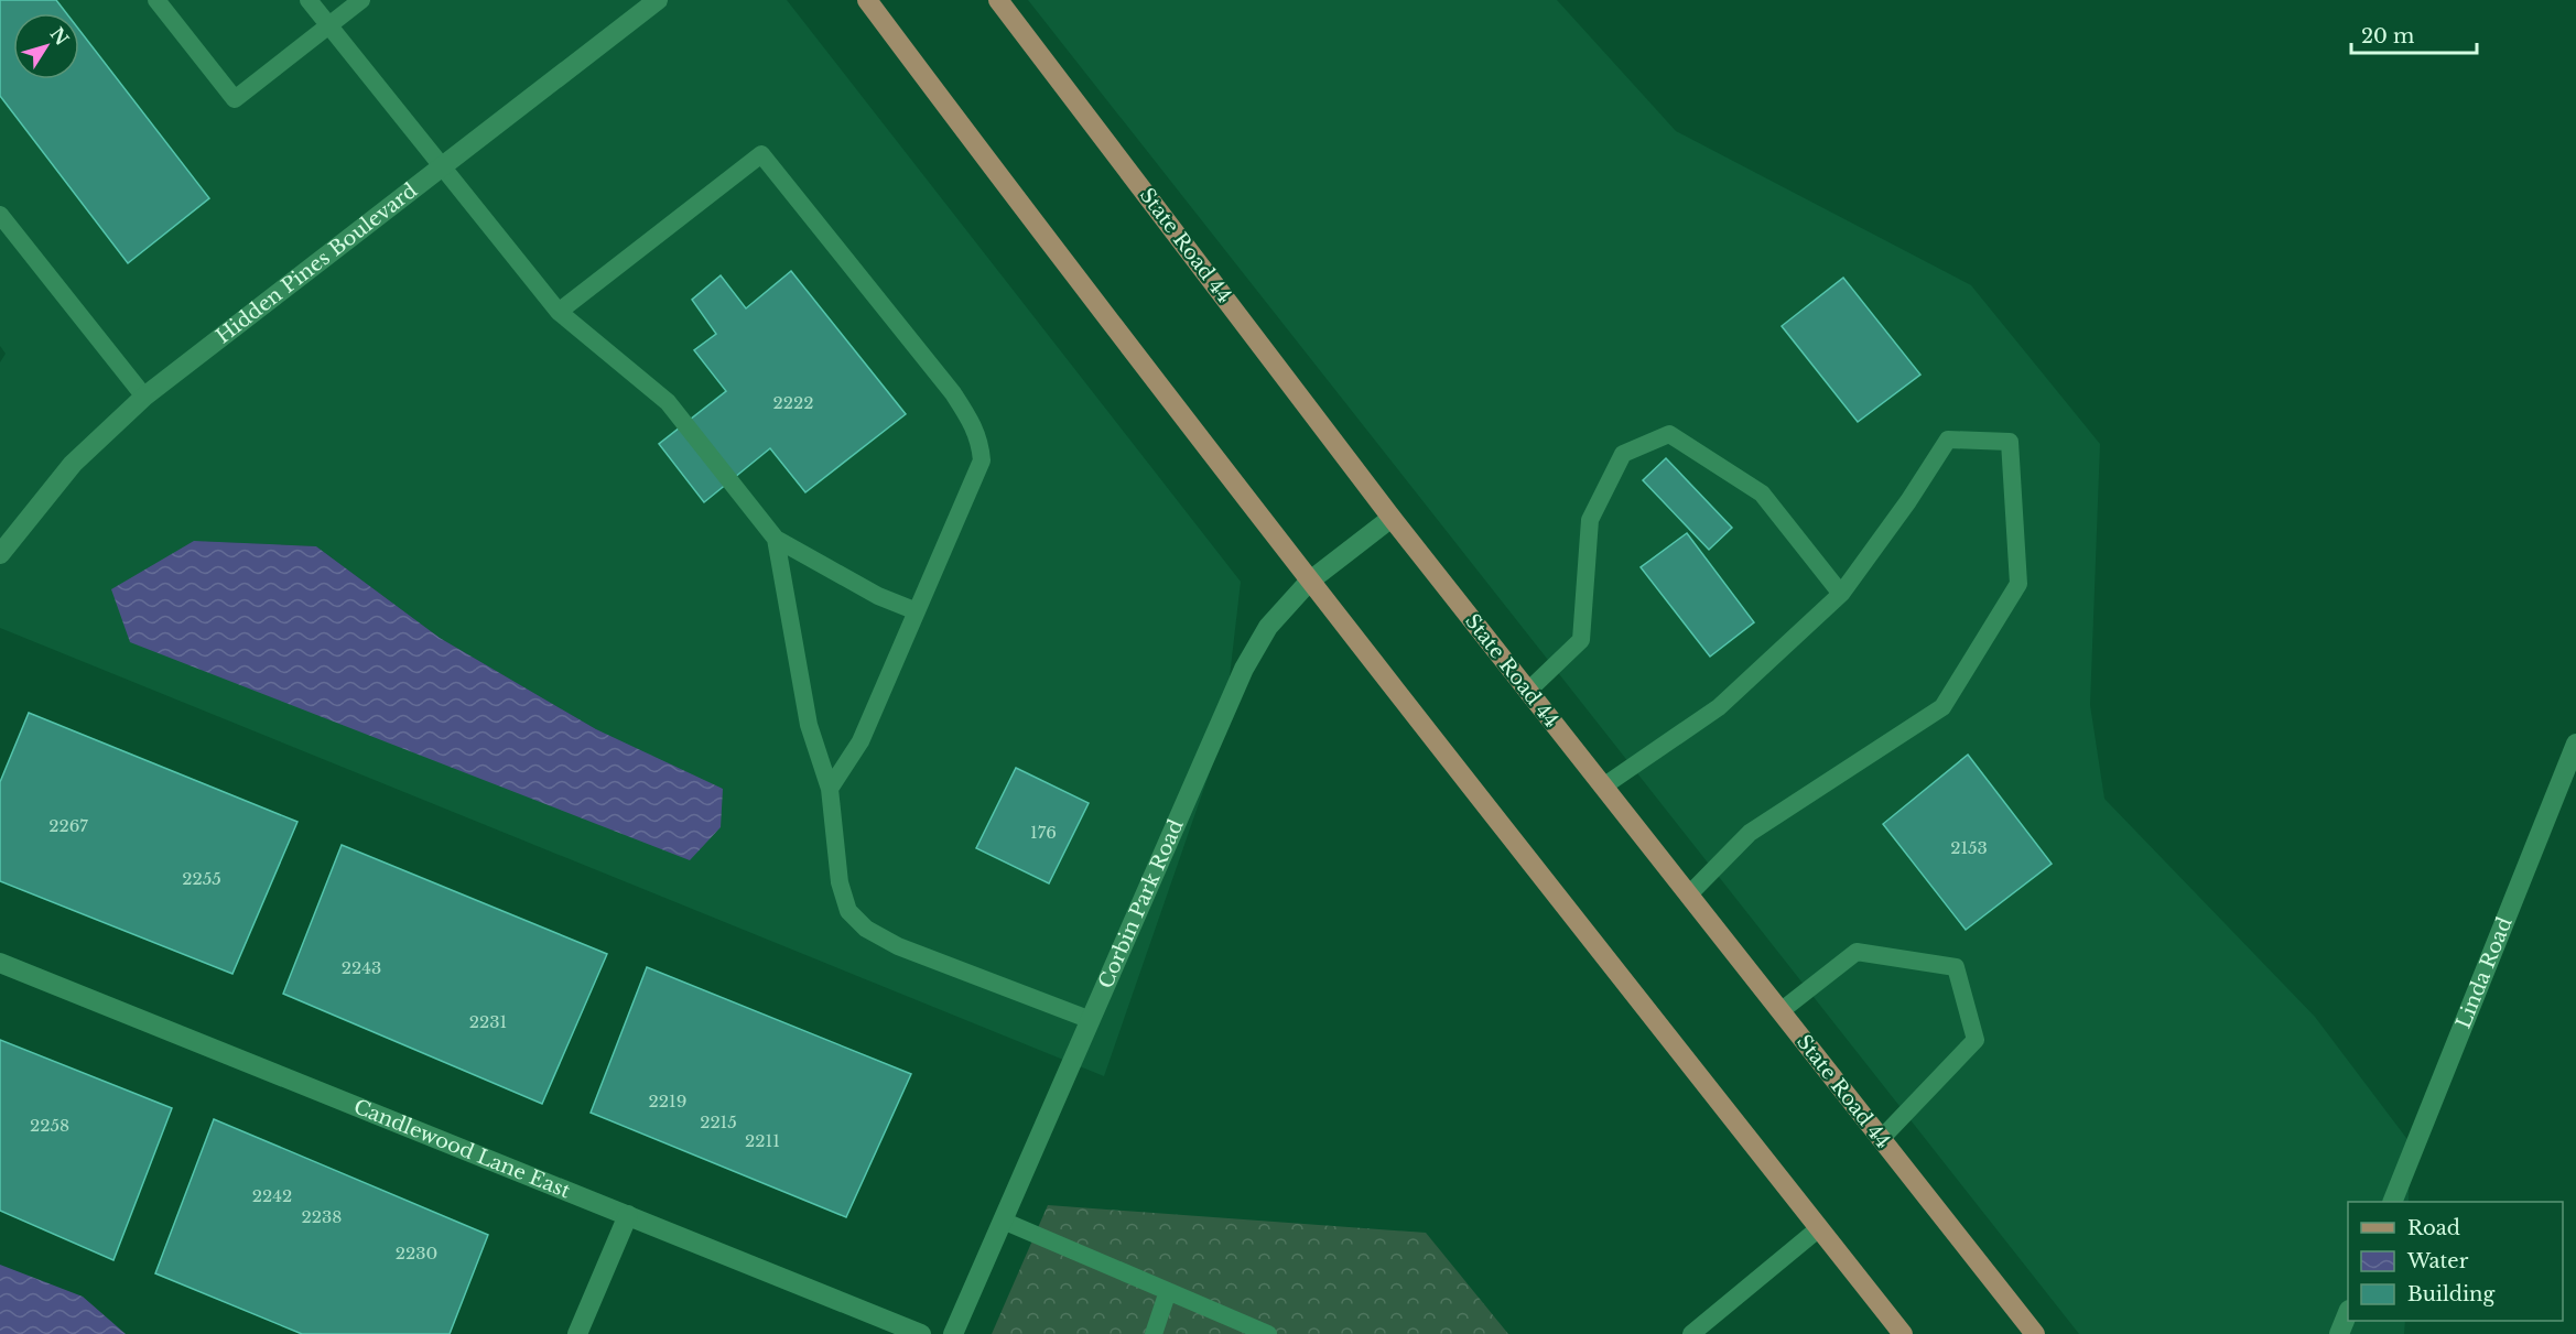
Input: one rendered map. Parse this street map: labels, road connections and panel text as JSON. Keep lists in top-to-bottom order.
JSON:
{
  "streets": {
    "main road": ["State Road 44"],
    "street": [
      "Hidden Pines Boulevard",
      "Corbin Park Road",
      "Linda Road",
      "Candlewood Lane East"
    ]
  },
  "crossings": [
    ["State Road 44", "Corbin Park Road"]
  ],
  "house_numbers": [
    "2222",
    "2267",
    "176",
    "2153",
    "2255",
    "2243",
    "2231",
    "2219",
    "2215",
    "2258",
    "2211",
    "2242",
    "2238",
    "2230"
  ],
  "legend": ["Road", "Water", "Building"],
  "scale_bar": "20 m",
  "north": "top right"
}
